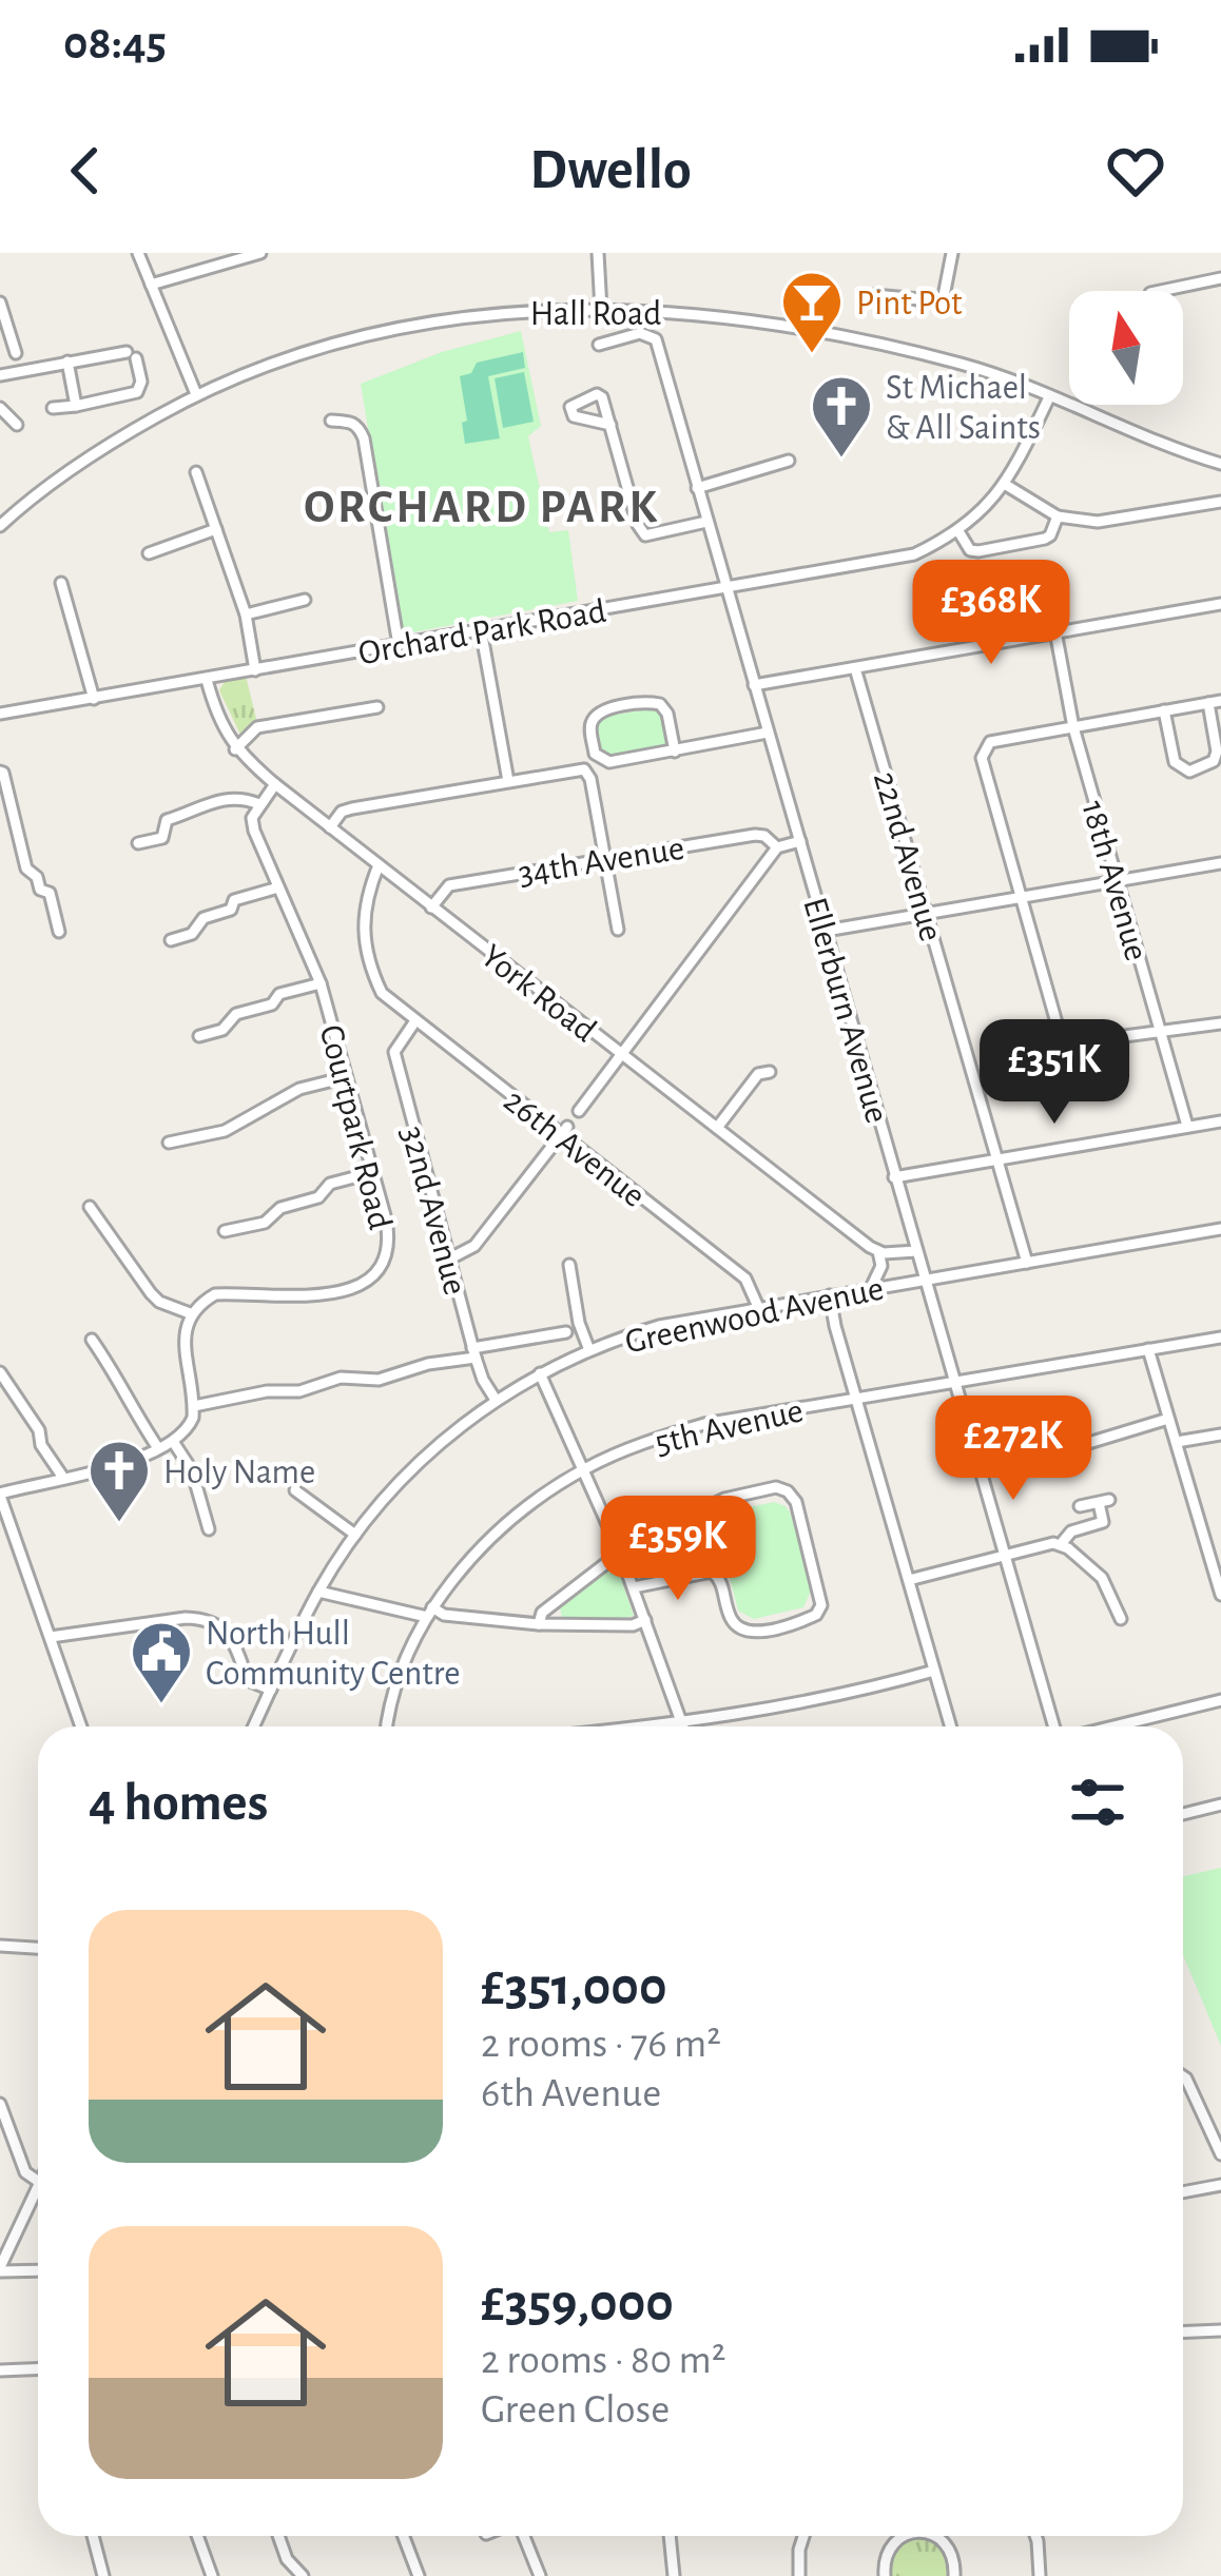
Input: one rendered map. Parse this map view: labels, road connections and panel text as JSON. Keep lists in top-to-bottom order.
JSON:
{
  "streets": {
    "street": [
      "Hall Road",
      "Orchard Park Road",
      "22nd Avenue",
      "34th Avenue",
      "18th Avenue",
      "York Road",
      "Ellerburn Avenue",
      "Courtpark Road",
      "26th Avenue",
      "32nd Avenue",
      "Greenwood Avenue",
      "5th Avenue"
    ]
  },
  "crossings": [
    ["Hall Road", "Orchard Park Road"],
    ["Orchard Park Road", "York Road"],
    ["Orchard Park Road", "Ellerburn Avenue"],
    ["22nd Avenue", "Greenwood Avenue"],
    ["34th Avenue", "York Road"],
    ["York Road", "26th Avenue"],
    ["Ellerburn Avenue", "Greenwood Avenue"],
    ["Ellerburn Avenue", "5th Avenue"],
    ["26th Avenue", "32nd Avenue"],
    ["26th Avenue", "Greenwood Avenue"],
    ["32nd Avenue", "Greenwood Avenue"]
  ],
  "districts": ["ORCHARD PARK"],
  "places": {
    "bar": ["Pint Pot"],
    "church": ["St Michael & All Saints", "Holy Name"],
    "public building": ["North Hull Community Centre"]
  },
  "north": "top",
  "page": {
    "status": "08:45",
    "header": "Dwello",
    "price": [
      "£368K",
      "£351K",
      "£272K",
      "£359K"
    ],
    "heading": "4 homes",
    "list": [
      {
        "name": "£351,000",
        "note": "2 rooms · 76 m² · 6th Avenue"
      },
      {
        "name": "£359,000",
        "note": "2 rooms · 80 m² · Green Close"
      }
    ]
  }
}
